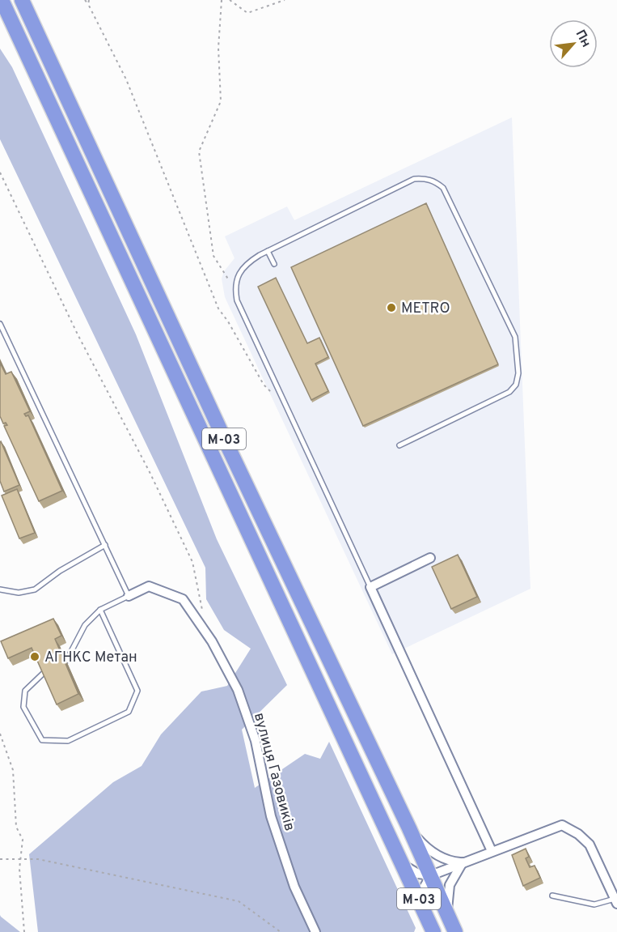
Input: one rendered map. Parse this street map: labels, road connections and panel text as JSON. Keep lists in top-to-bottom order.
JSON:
{
  "streets": {
    "highway": ["М-03"],
    "street": ["вулиця Газовиків"]
  },
  "places": ["METRO", "АГНКС Метан"],
  "north": "top right"
}
